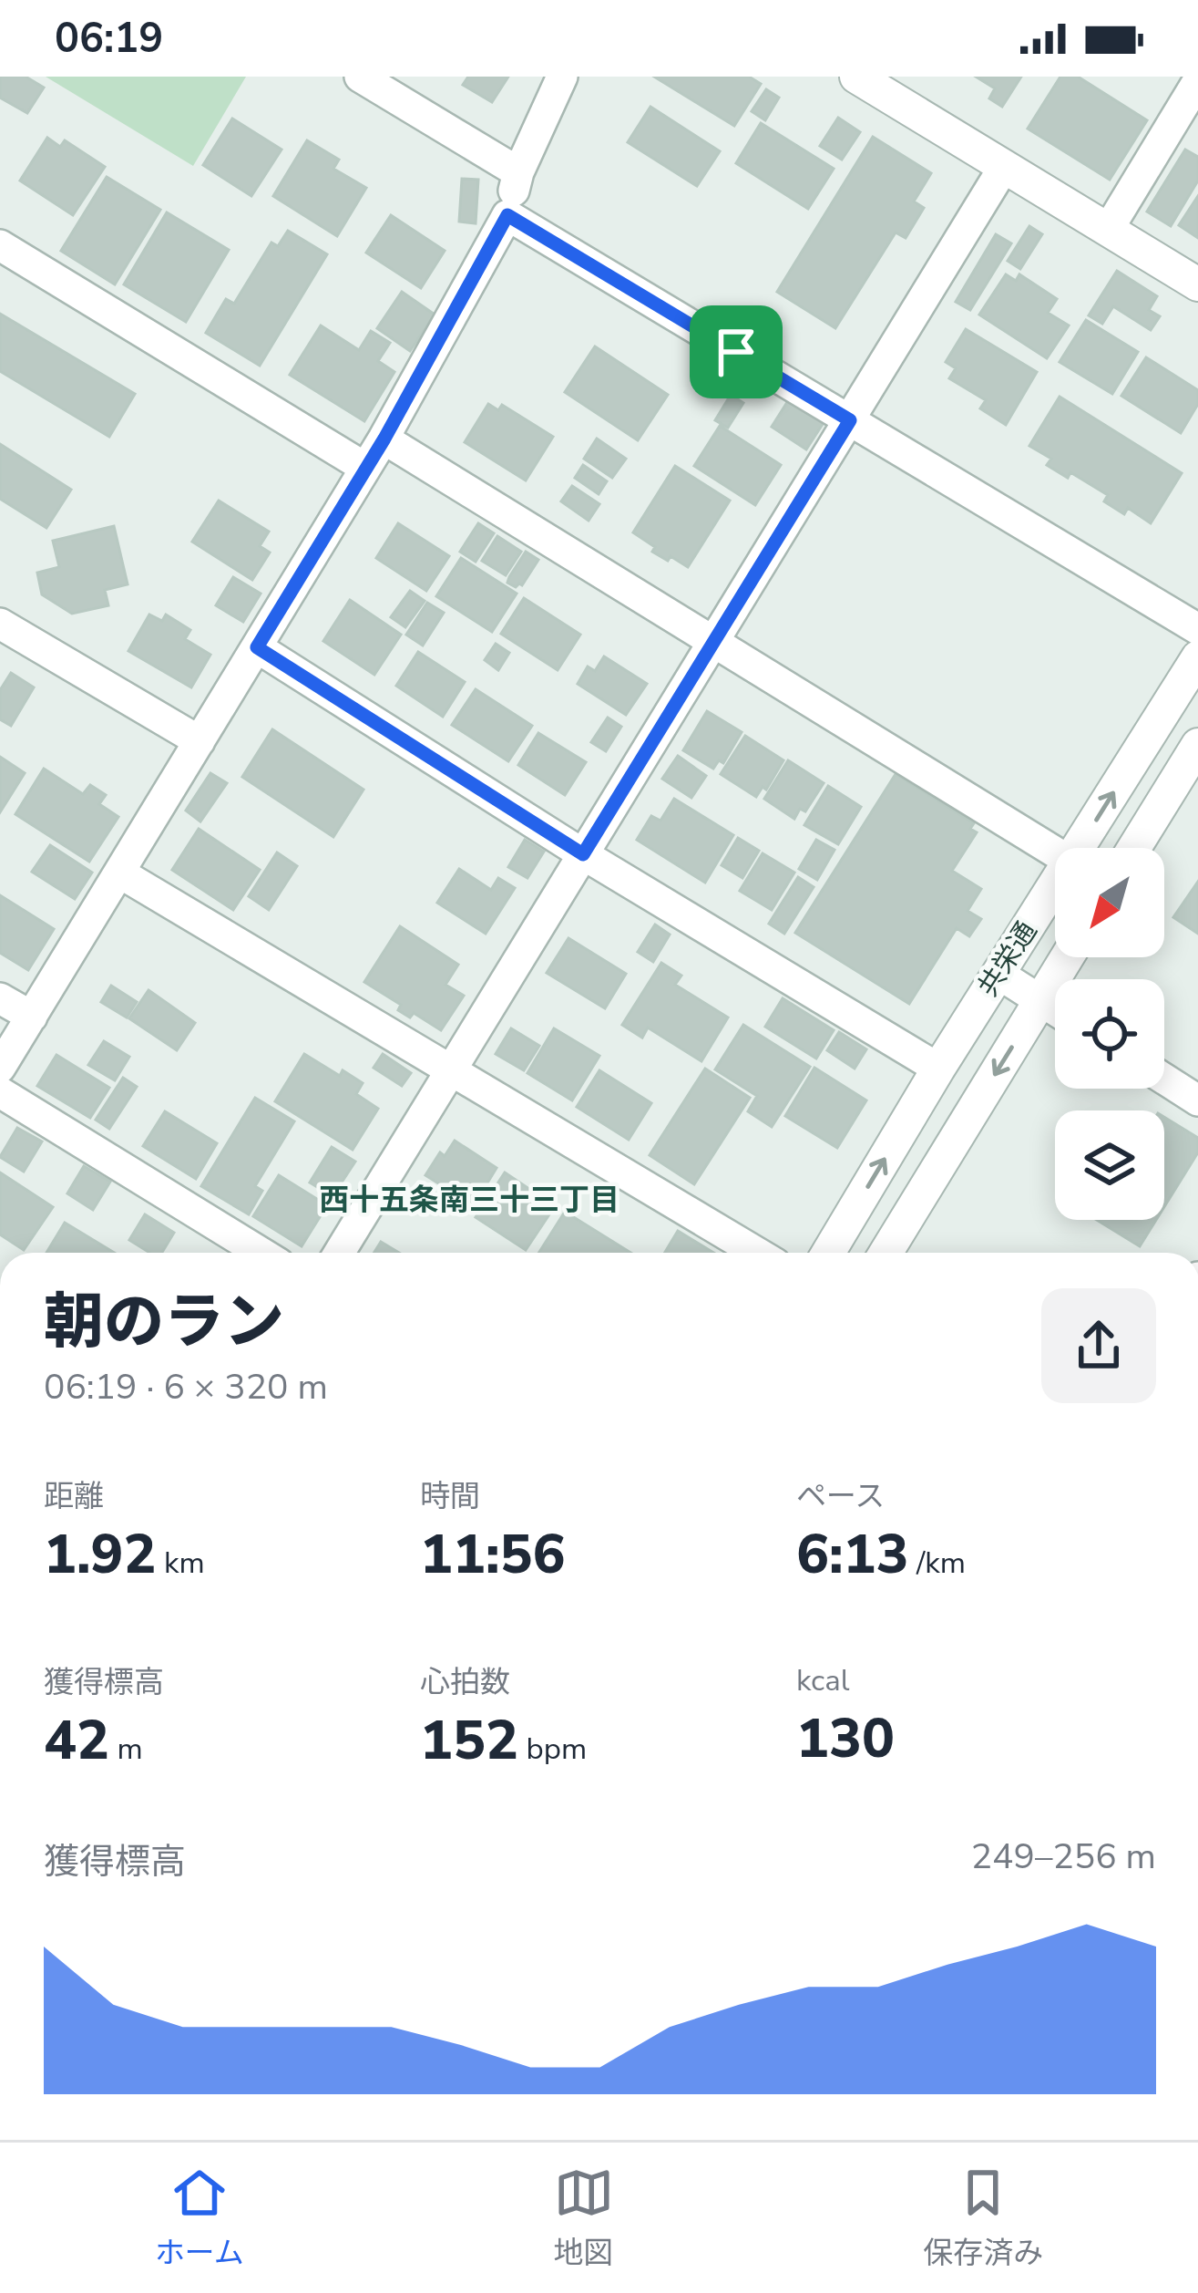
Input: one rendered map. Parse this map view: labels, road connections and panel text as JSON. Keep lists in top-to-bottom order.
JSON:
{
  "streets": {
    "street": ["共栄通"]
  },
  "districts": ["西十五条南三十三丁目"],
  "north": "bottom left",
  "page": {
    "status": "06:19",
    "heading": ["朝のラン", "06:19 · 6 × 320 m"],
    "stats": [
      ["距離", "1.92 km"],
      ["時間", "11:56"],
      ["ペース", "6:13 /km"],
      ["獲得標高", "42 m"],
      ["心拍数", "152 bpm"],
      ["kcal", "130"]
    ],
    "chart": ["獲得標高", "249–256 m"],
    "tabs": ["ホーム", "地図", "保存済み"]
  }
}
